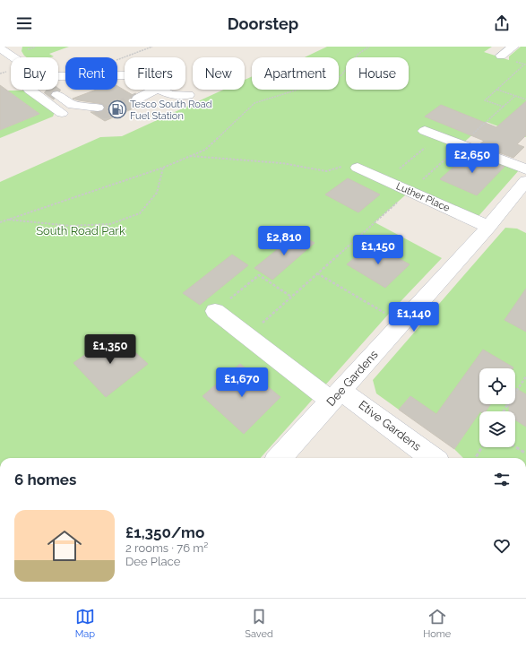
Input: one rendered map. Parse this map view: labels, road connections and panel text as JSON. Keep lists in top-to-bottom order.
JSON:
{
  "streets": {
    "street": ["Luther Place", "Dee Gardens", "Etive Gardens"]
  },
  "crossings": [
    ["Luther Place", "Dee Gardens"],
    ["Dee Gardens", "Etive Gardens"]
  ],
  "parks": ["South Road Park"],
  "places": {
    "fuel station": ["Tesco South Road Fuel Station"]
  },
  "page": {
    "header": "Doorstep",
    "chip": [
      "Buy",
      "Rent",
      "Filters",
      "New",
      "Apartment",
      "House"
    ],
    "price": [
      "£2,650",
      "£2,810",
      "£1,150",
      "£1,140",
      "£1,350",
      "£1,670"
    ],
    "heading": "6 homes",
    "list": [
      {
        "name": "£1,350/mo",
        "note": "2 rooms · 76 m² · Dee Place"
      }
    ],
    "tabs": ["Map", "Saved", "Home"]
  }
}
